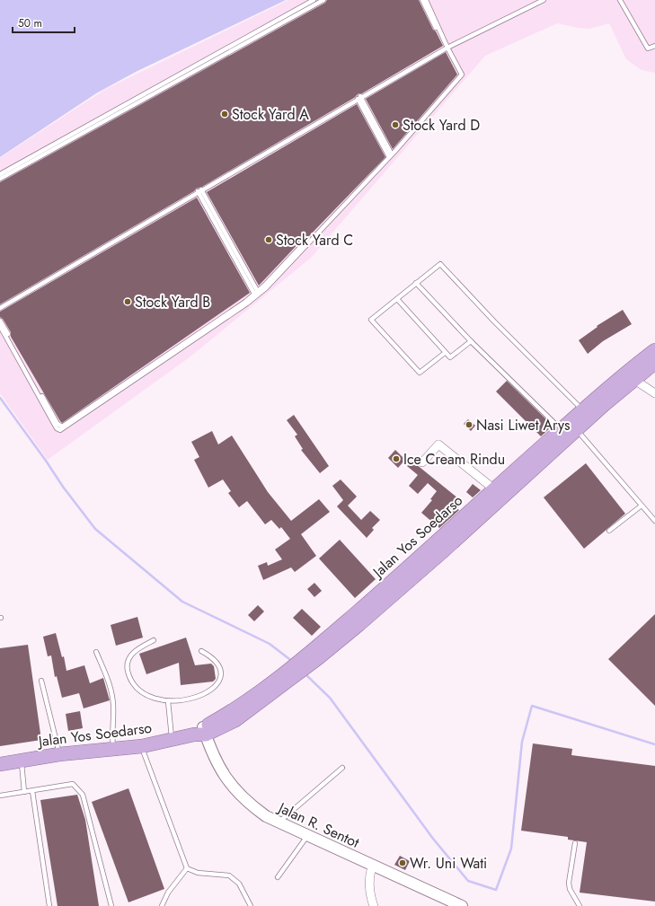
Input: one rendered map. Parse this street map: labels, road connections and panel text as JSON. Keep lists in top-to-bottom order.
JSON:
{
  "streets": {
    "highway": ["Jalan Yos Soedarso"],
    "street": ["Jalan R. Sentot"]
  },
  "crossings": [
    ["Jalan Yos Soedarso", "Jalan R. Sentot"]
  ],
  "places": [
    "Stock Yard A",
    "Stock Yard D",
    "Stock Yard C",
    "Stock Yard B",
    "Nasi Liwet Arys",
    "Ice Cream Rindu",
    "Wr. Uni Wati"
  ],
  "scale_bar": "50 m"
}
